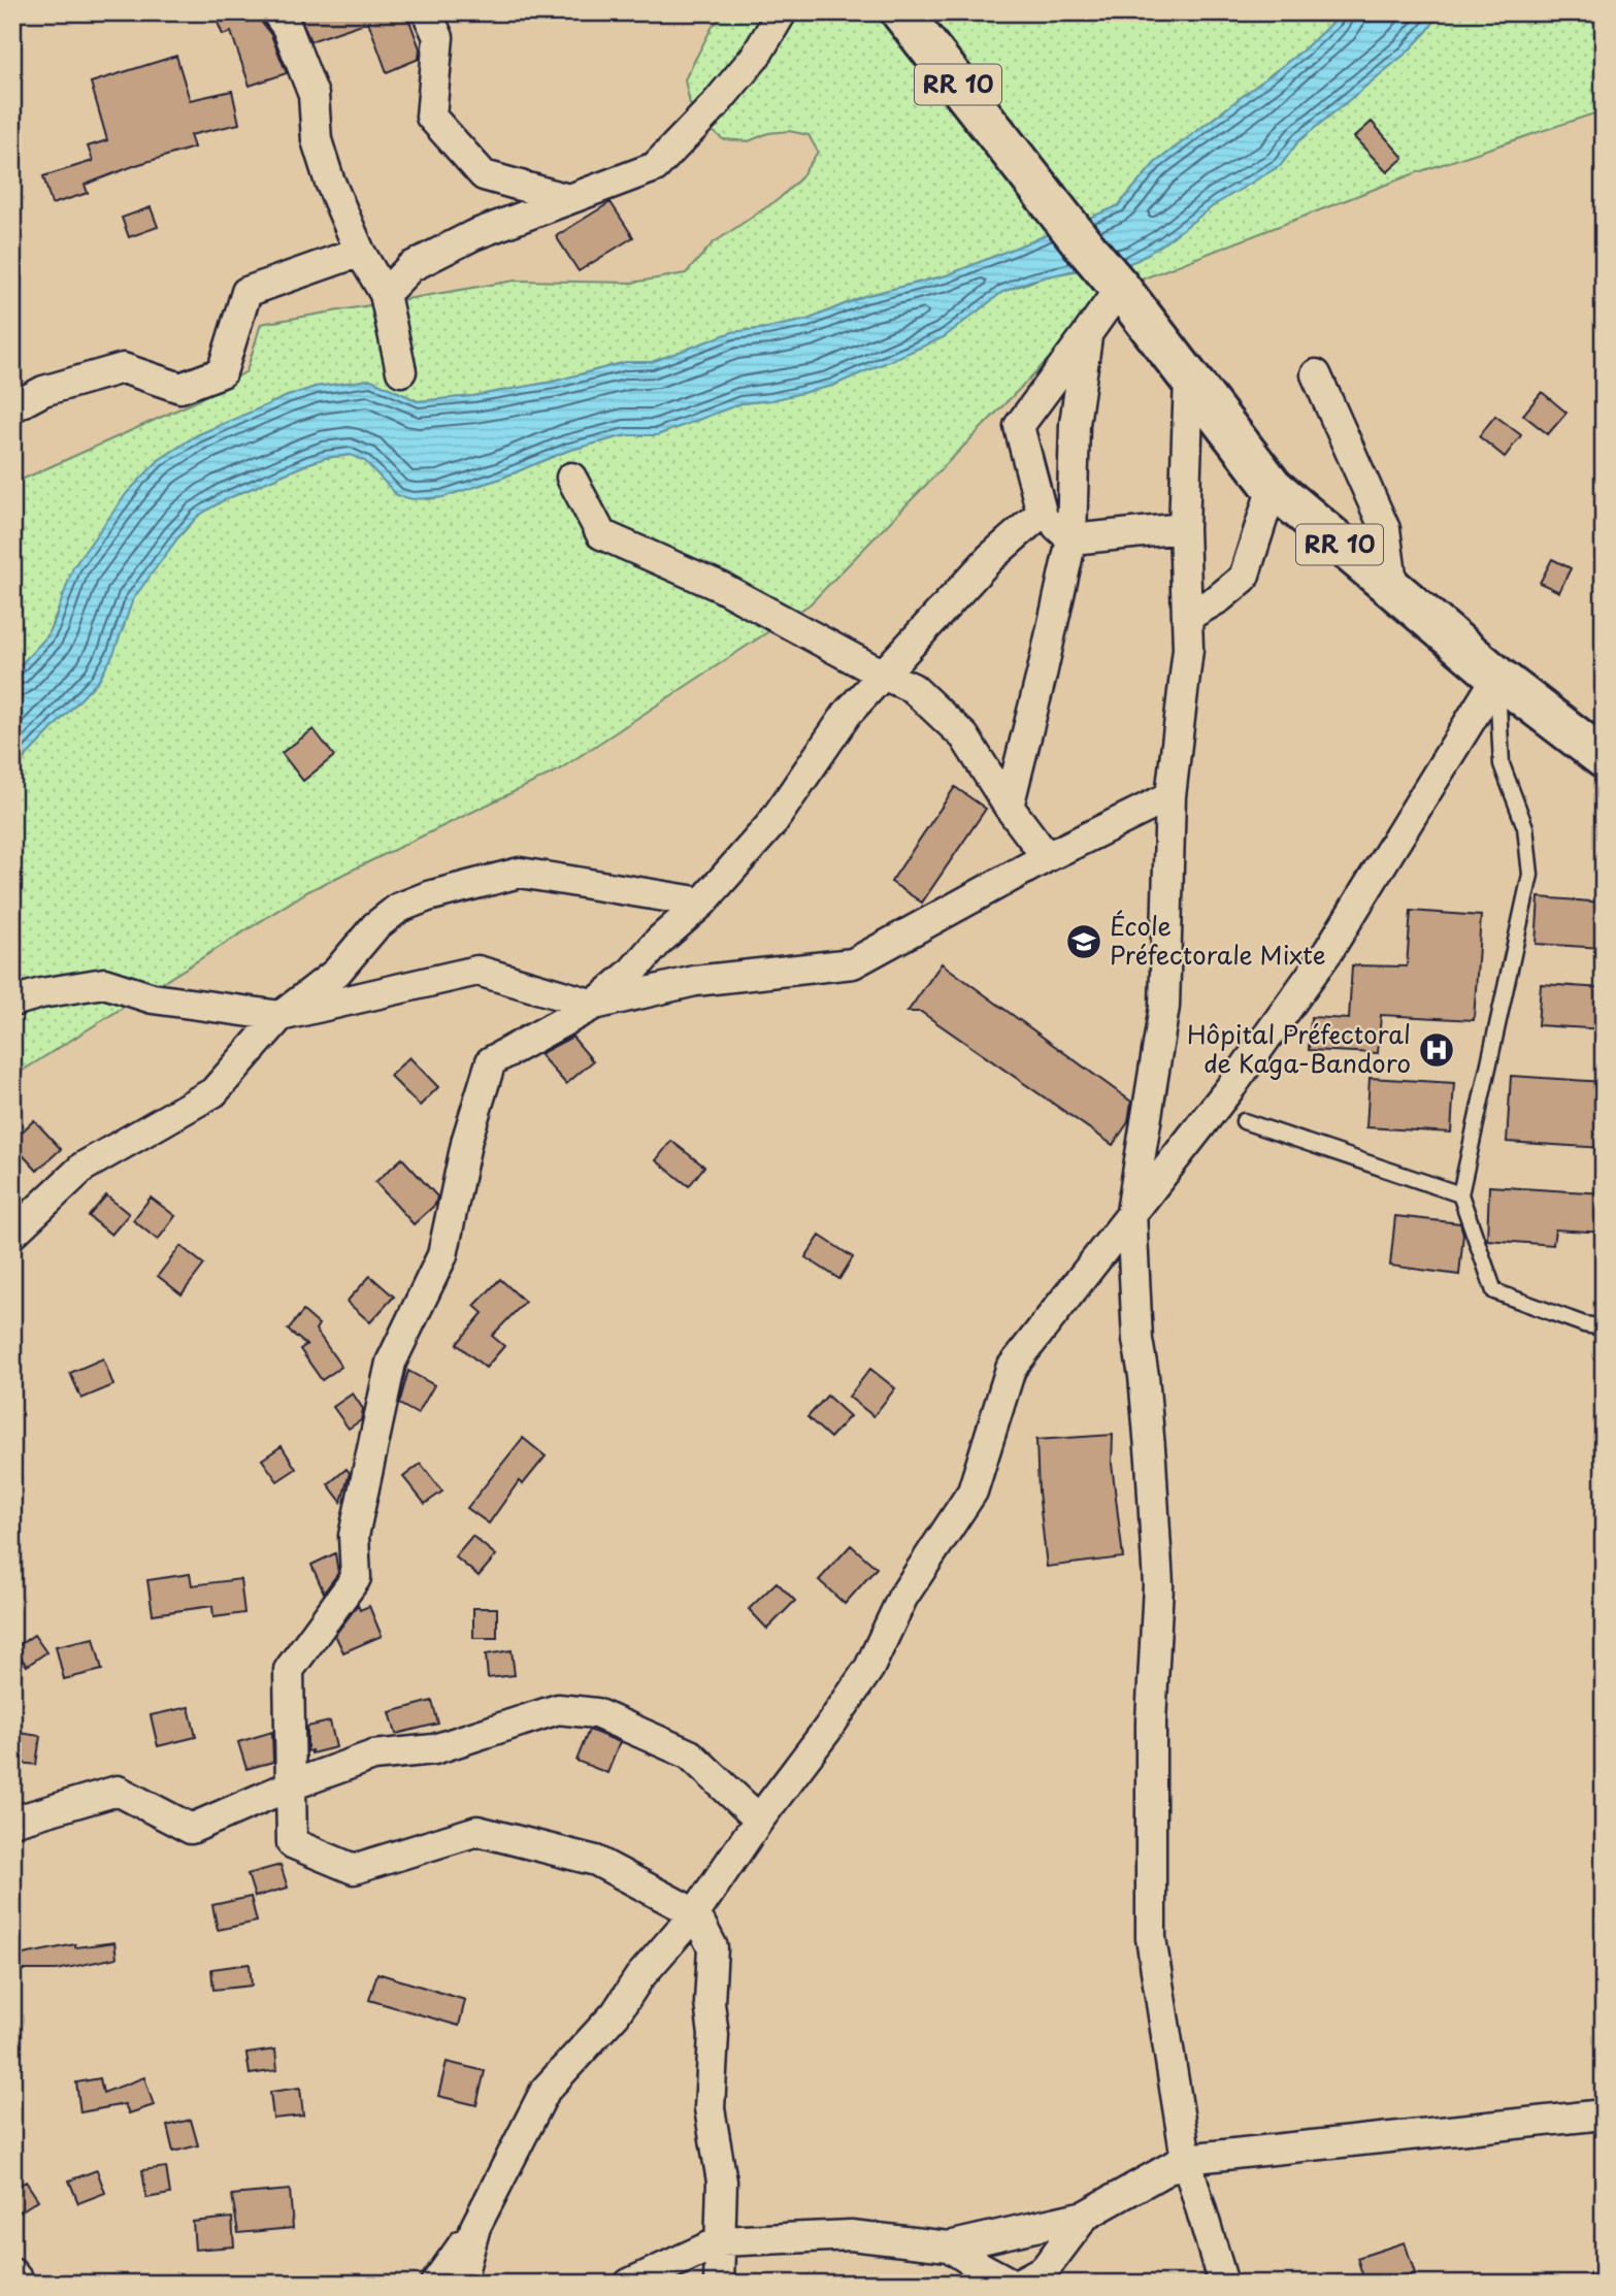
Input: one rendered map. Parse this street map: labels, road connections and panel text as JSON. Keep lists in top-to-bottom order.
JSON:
{
  "streets": {
    "main road": ["RR 10"]
  },
  "places": {
    "school or university": ["École Préfectorale Mixte"],
    "hospital": ["Hôpital Préfectoral de Kaga-Bandoro"]
  }
}
